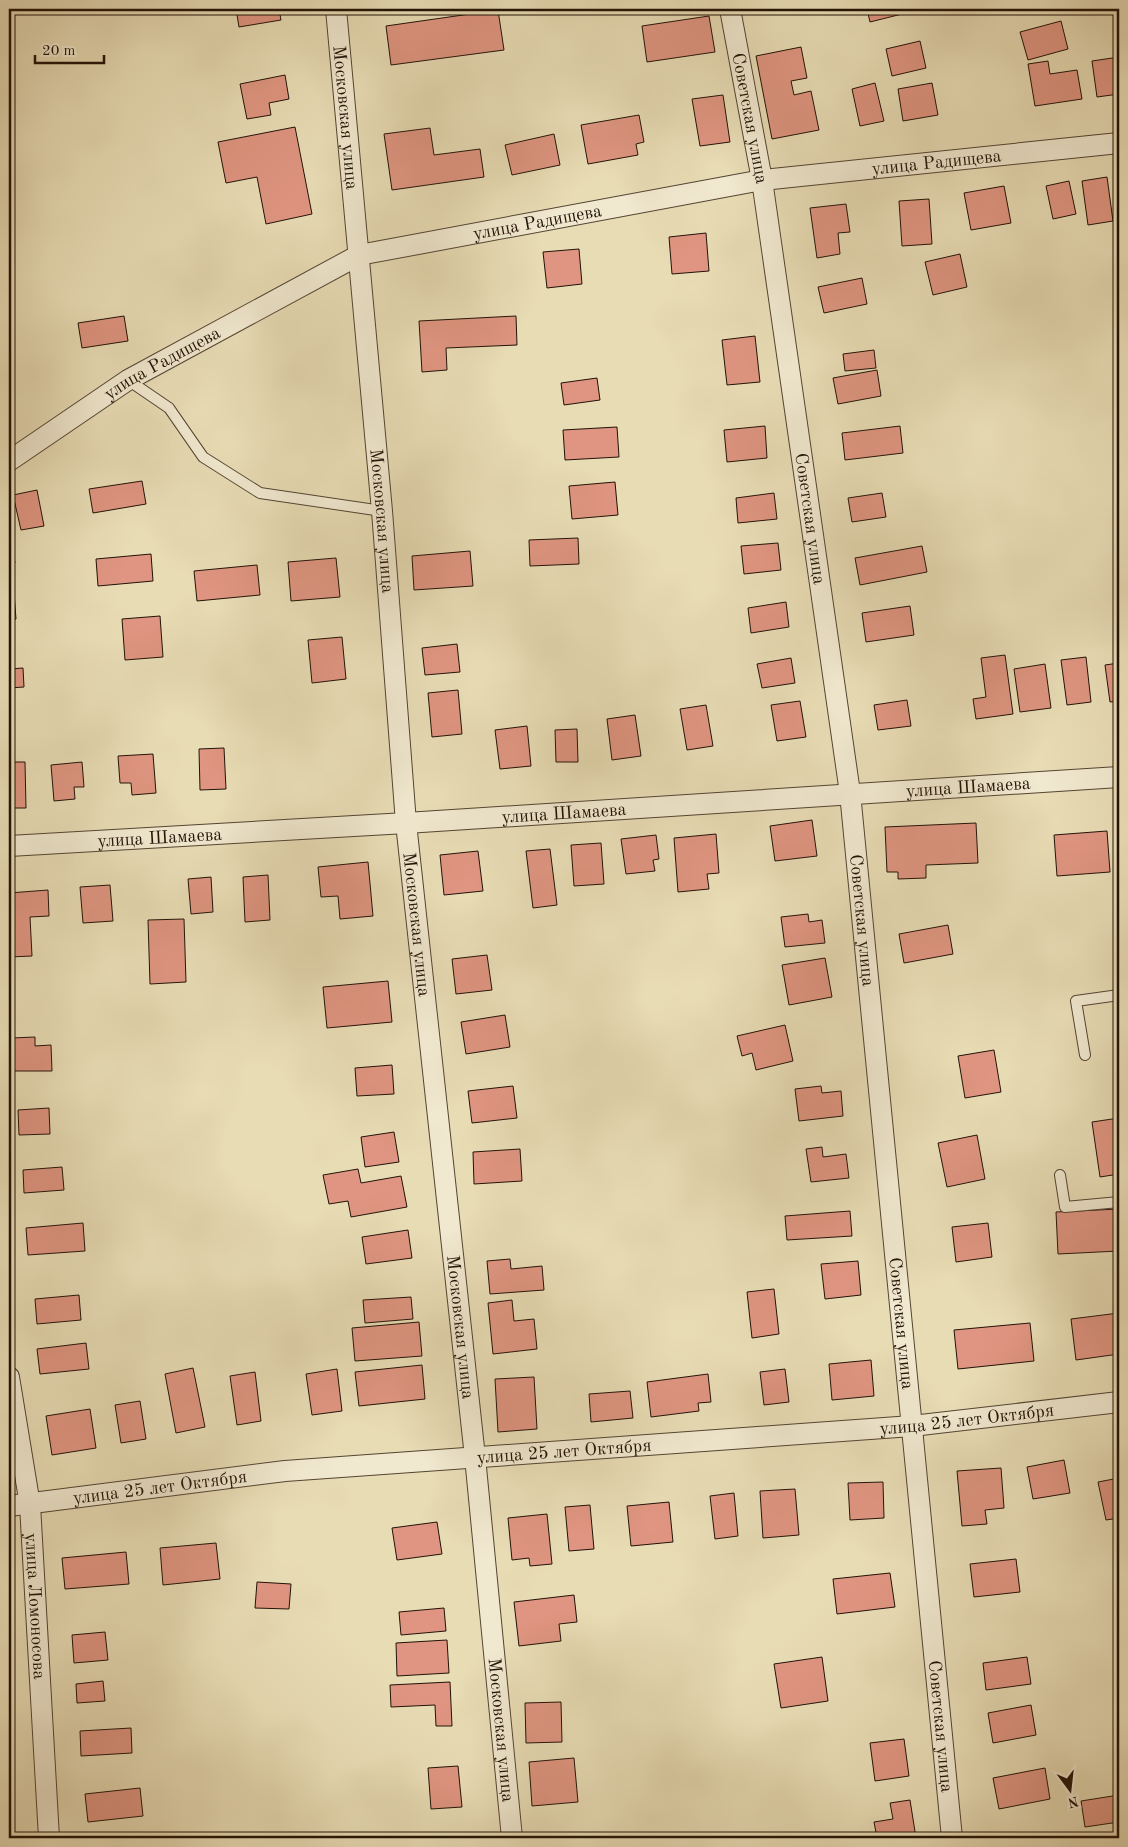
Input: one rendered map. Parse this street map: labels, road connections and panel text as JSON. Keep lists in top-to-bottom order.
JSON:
{
  "streets": {
    "street": [
      "Московская улица",
      "Советская улица",
      "улица Радищева",
      "улица Шамаева",
      "улица 25 лет Октября",
      "улица Ломоносова"
    ]
  },
  "crossings": [
    ["Московская улица", "улица Радищева"],
    ["Московская улица", "улица Шамаева"],
    ["Московская улица", "улица 25 лет Октября"],
    ["Советская улица", "улица Радищева"],
    ["Советская улица", "улица Шамаева"],
    ["Советская улица", "улица 25 лет Октября"],
    ["улица 25 лет Октября", "улица Ломоносова"]
  ],
  "scale_bar": "20 m",
  "north": "bottom"
}
